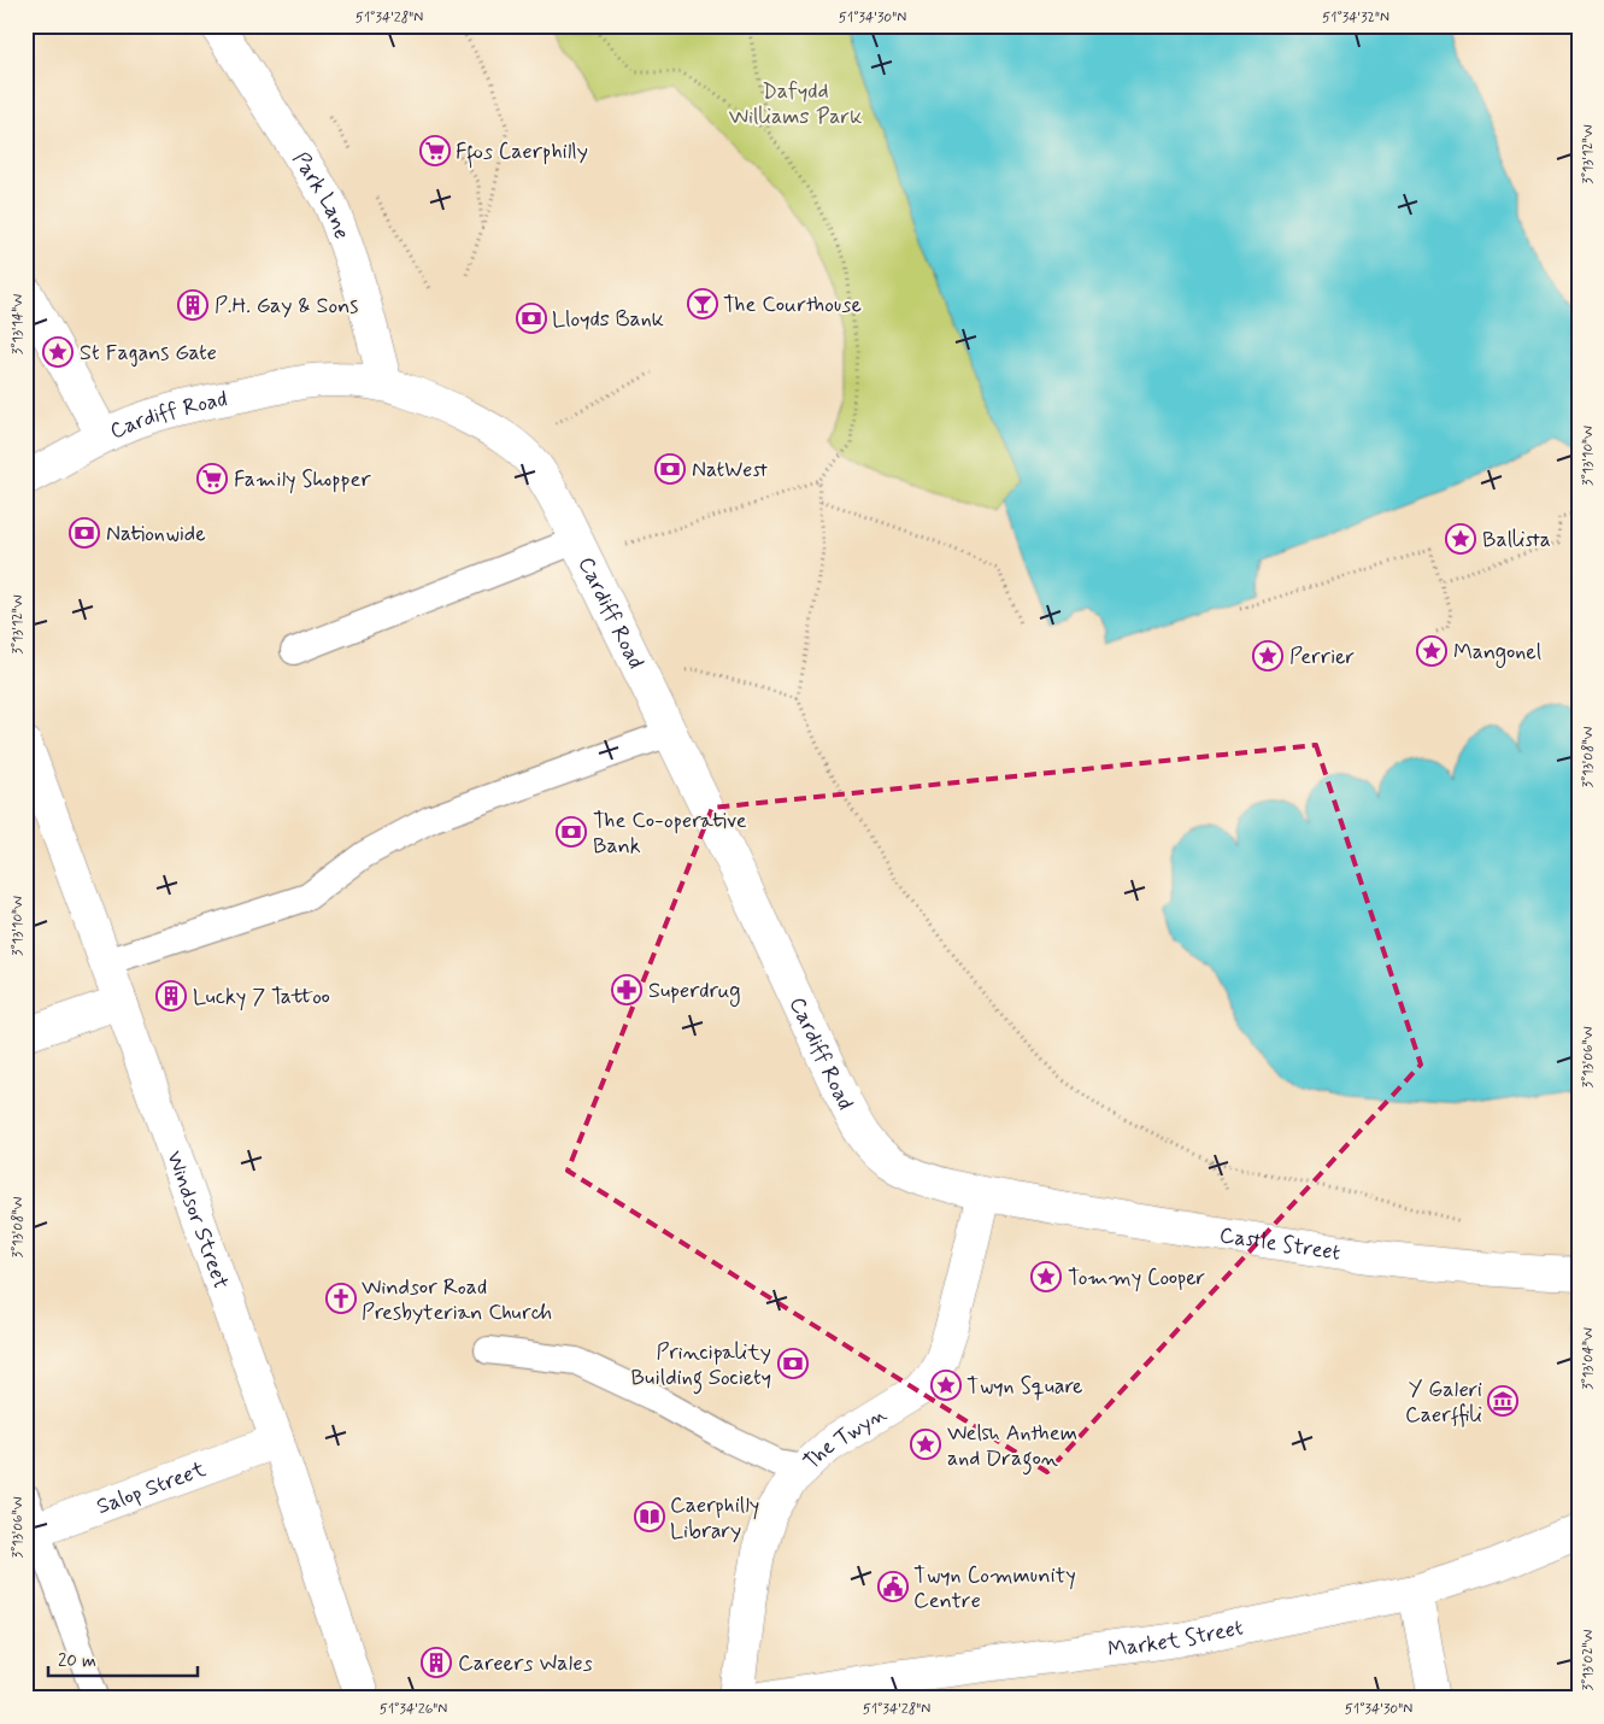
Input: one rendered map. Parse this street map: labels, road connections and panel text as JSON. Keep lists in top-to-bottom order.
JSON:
{
  "streets": {
    "main road": [
      "Park Lane",
      "Cardiff Road",
      "Windsor Street",
      "Castle Street",
      "The Twyn",
      "Salop Street",
      "Market Street"
    ]
  },
  "crossings": [
    ["Park Lane", "Cardiff Road"],
    ["Cardiff Road", "Castle Street"],
    ["Cardiff Road", "The Twyn"],
    ["Windsor Street", "Salop Street"],
    ["Castle Street", "The Twyn"]
  ],
  "parks": ["Dafydd Williams Park"],
  "places": {
    "supermarket": ["Ffos Caerphilly", "Family Shopper"],
    "bar": ["The Courthouse"],
    "building": ["P.H. Gay & Sons", "Lucky 7 Tattoo", "Careers Wales"],
    "bank": [
      "Lloyds Bank",
      "NatWest",
      "Nationwide",
      "The Co-operative Bank",
      "Principality Building Society"
    ],
    "place": [
      "St Fagans Gate",
      "Ballista",
      "Mangonel",
      "Perrier",
      "Tommy Cooper",
      "Twyn Square",
      "Welsh Anthem and Dragon"
    ],
    "pharmacy": ["Superdrug"],
    "church": ["Windsor Road Presbyterian Church"],
    "museum": ["Y Galeri Caerffili"],
    "library": ["Caerphilly Library"],
    "public building": ["Twyn Community Centre"]
  },
  "scale_bar": "20 m",
  "coordinates": [
    "51°34'28\"N",
    "51°34'30\"N",
    "51°34'32\"N",
    "3°13'12\"W",
    "3°13'14\"W",
    "3°13'10\"W",
    "3°13'08\"W",
    "3°13'06\"W",
    "3°13'04\"W",
    "3°13'02\"W",
    "51°34'26\"N"
  ]
}
